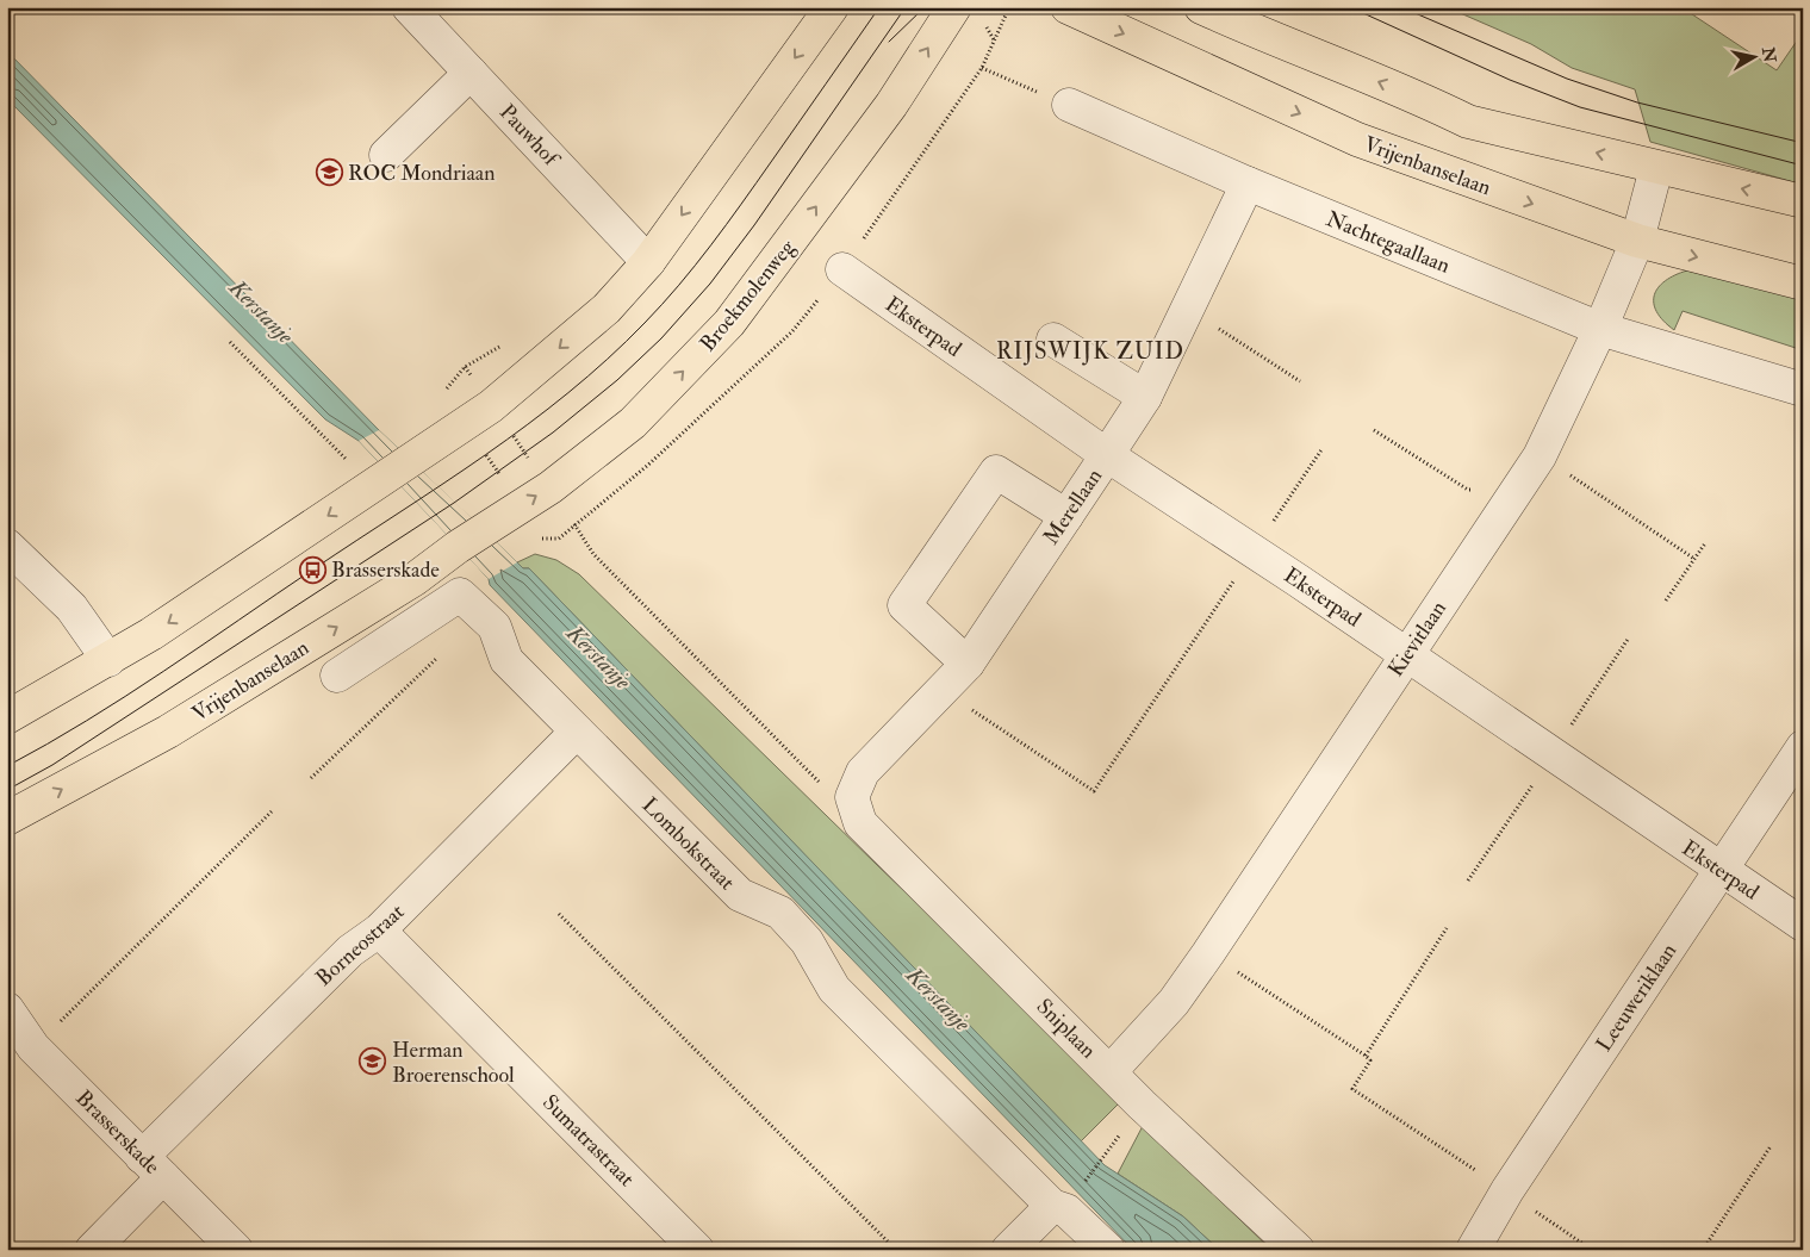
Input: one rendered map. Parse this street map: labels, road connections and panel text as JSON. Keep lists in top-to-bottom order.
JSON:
{
  "streets": {
    "main road": ["Vrijenbanselaan", "Broekmolenweg"],
    "street": [
      "Pauwhof",
      "Nachtegaallaan",
      "Eksterpad",
      "Merellaan",
      "Kievitlaan",
      "Lombokstraat",
      "Borneostraat",
      "Leeuweriklaan",
      "Sniplaan",
      "Brasserskade",
      "Sumatrastraat"
    ]
  },
  "crossings": [
    ["Vrijenbanselaan", "Broekmolenweg"],
    ["Vrijenbanselaan", "Kievitlaan"],
    ["Nachtegaallaan", "Merellaan"],
    ["Nachtegaallaan", "Kievitlaan"],
    ["Eksterpad", "Merellaan"],
    ["Eksterpad", "Kievitlaan"],
    ["Eksterpad", "Leeuweriklaan"],
    ["Merellaan", "Sniplaan"],
    ["Kievitlaan", "Sniplaan"],
    ["Lombokstraat", "Borneostraat"],
    ["Borneostraat", "Brasserskade"],
    ["Borneostraat", "Sumatrastraat"]
  ],
  "districts": ["RIJSWIJK ZUID"],
  "water": ["Kerstanje"],
  "places": {
    "school or university": ["ROC Mondriaan", "Herman Broerenschool"],
    "bus stop": ["Brasserskade"]
  },
  "north": "right"
}
